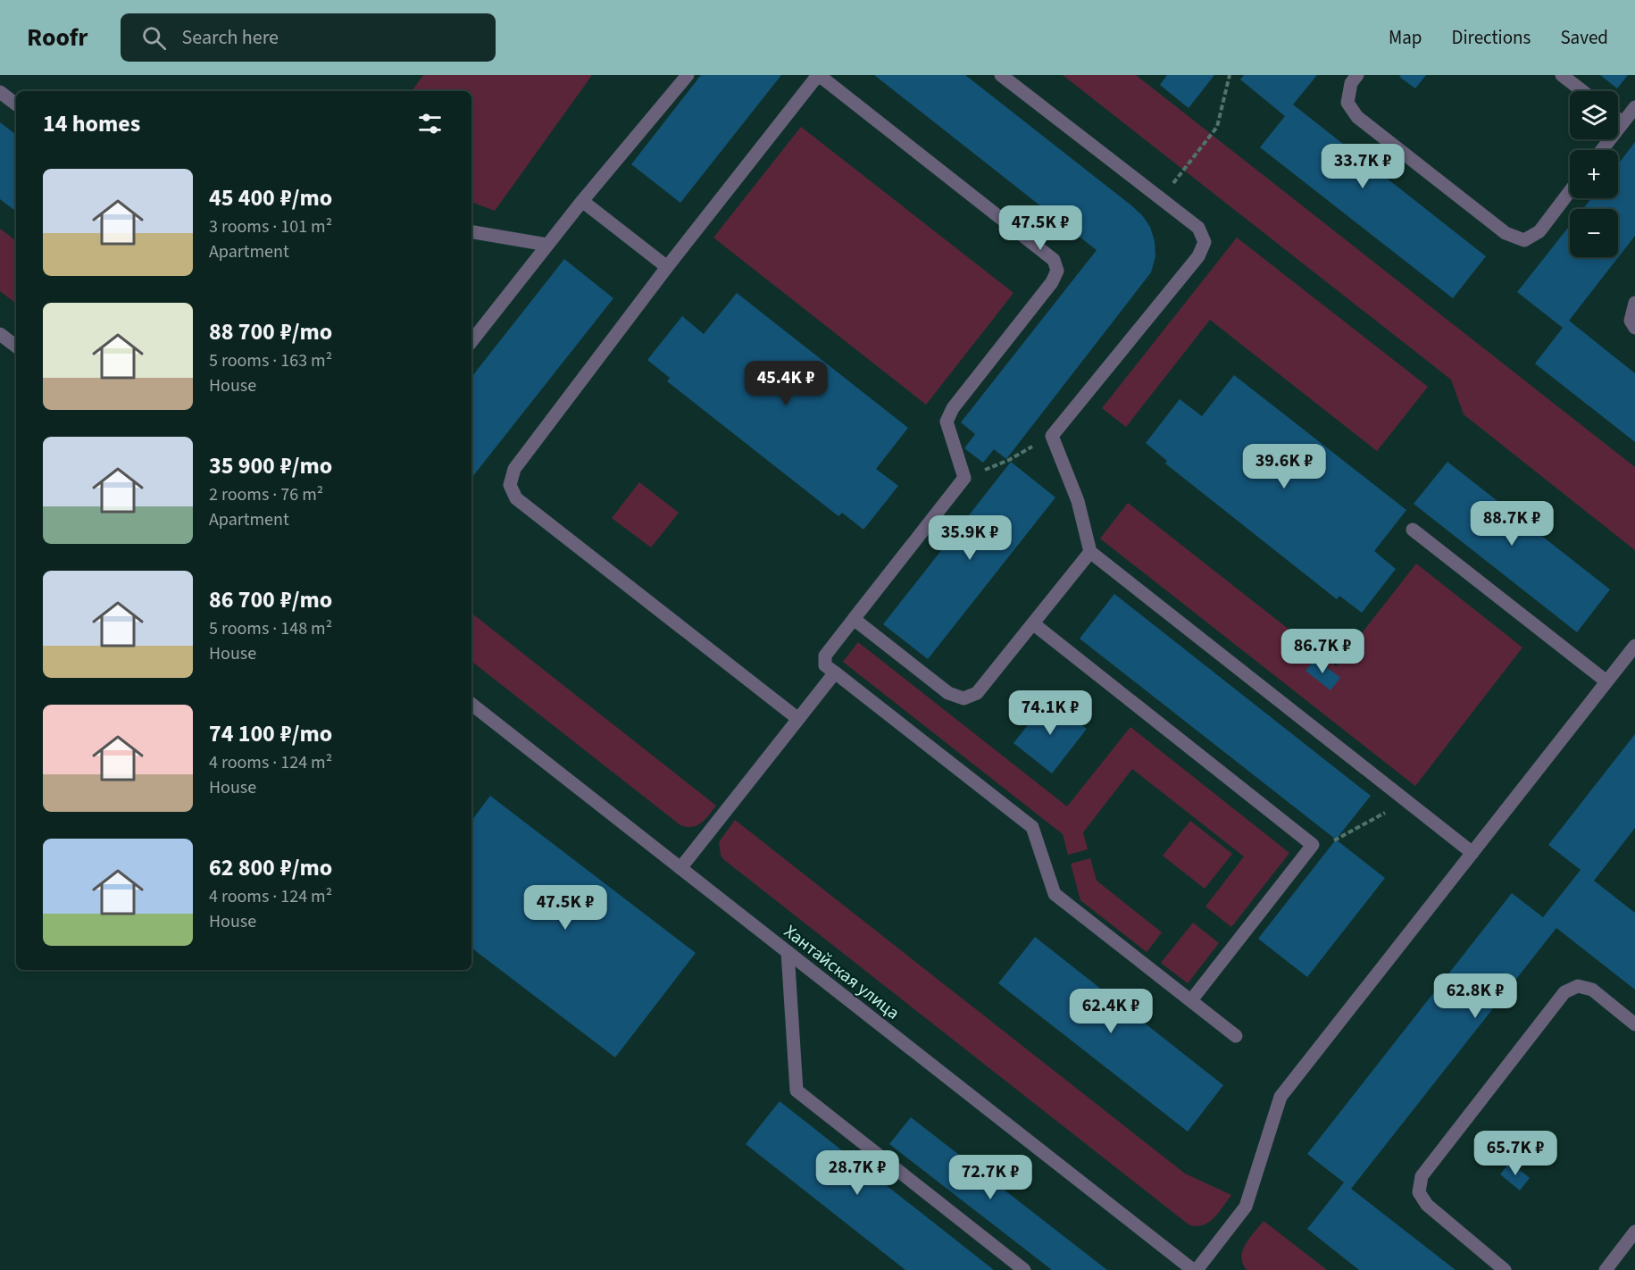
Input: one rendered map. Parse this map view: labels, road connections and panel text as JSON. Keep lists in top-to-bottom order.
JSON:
{
  "streets": {
    "street": ["Хантайская улица"]
  },
  "page": {
    "header": "Roofr",
    "search": "Search here",
    "nav": ["Map", "Directions", "Saved"],
    "map_buttons": ["+", "−"],
    "heading": "14 homes",
    "price": [
      "33.7K ₽",
      "47.5K ₽",
      "45.4K ₽",
      "39.6K ₽",
      "88.7K ₽",
      "35.9K ₽",
      "86.7K ₽",
      "74.1K ₽",
      "47.5K ₽",
      "62.8K ₽",
      "62.4K ₽",
      "65.7K ₽",
      "28.7K ₽",
      "72.7K ₽"
    ],
    "list": [
      {
        "name": "45 400 ₽/mo",
        "note": "3 rooms · 101 m² · Apartment"
      },
      {
        "name": "88 700 ₽/mo",
        "note": "5 rooms · 163 m² · House"
      },
      {
        "name": "35 900 ₽/mo",
        "note": "2 rooms · 76 m² · Apartment"
      },
      {
        "name": "86 700 ₽/mo",
        "note": "5 rooms · 148 m² · House"
      },
      {
        "name": "74 100 ₽/mo",
        "note": "4 rooms · 124 m² · House"
      },
      {
        "name": "62 800 ₽/mo",
        "note": "4 rooms · 124 m² · House"
      }
    ]
  }
}
